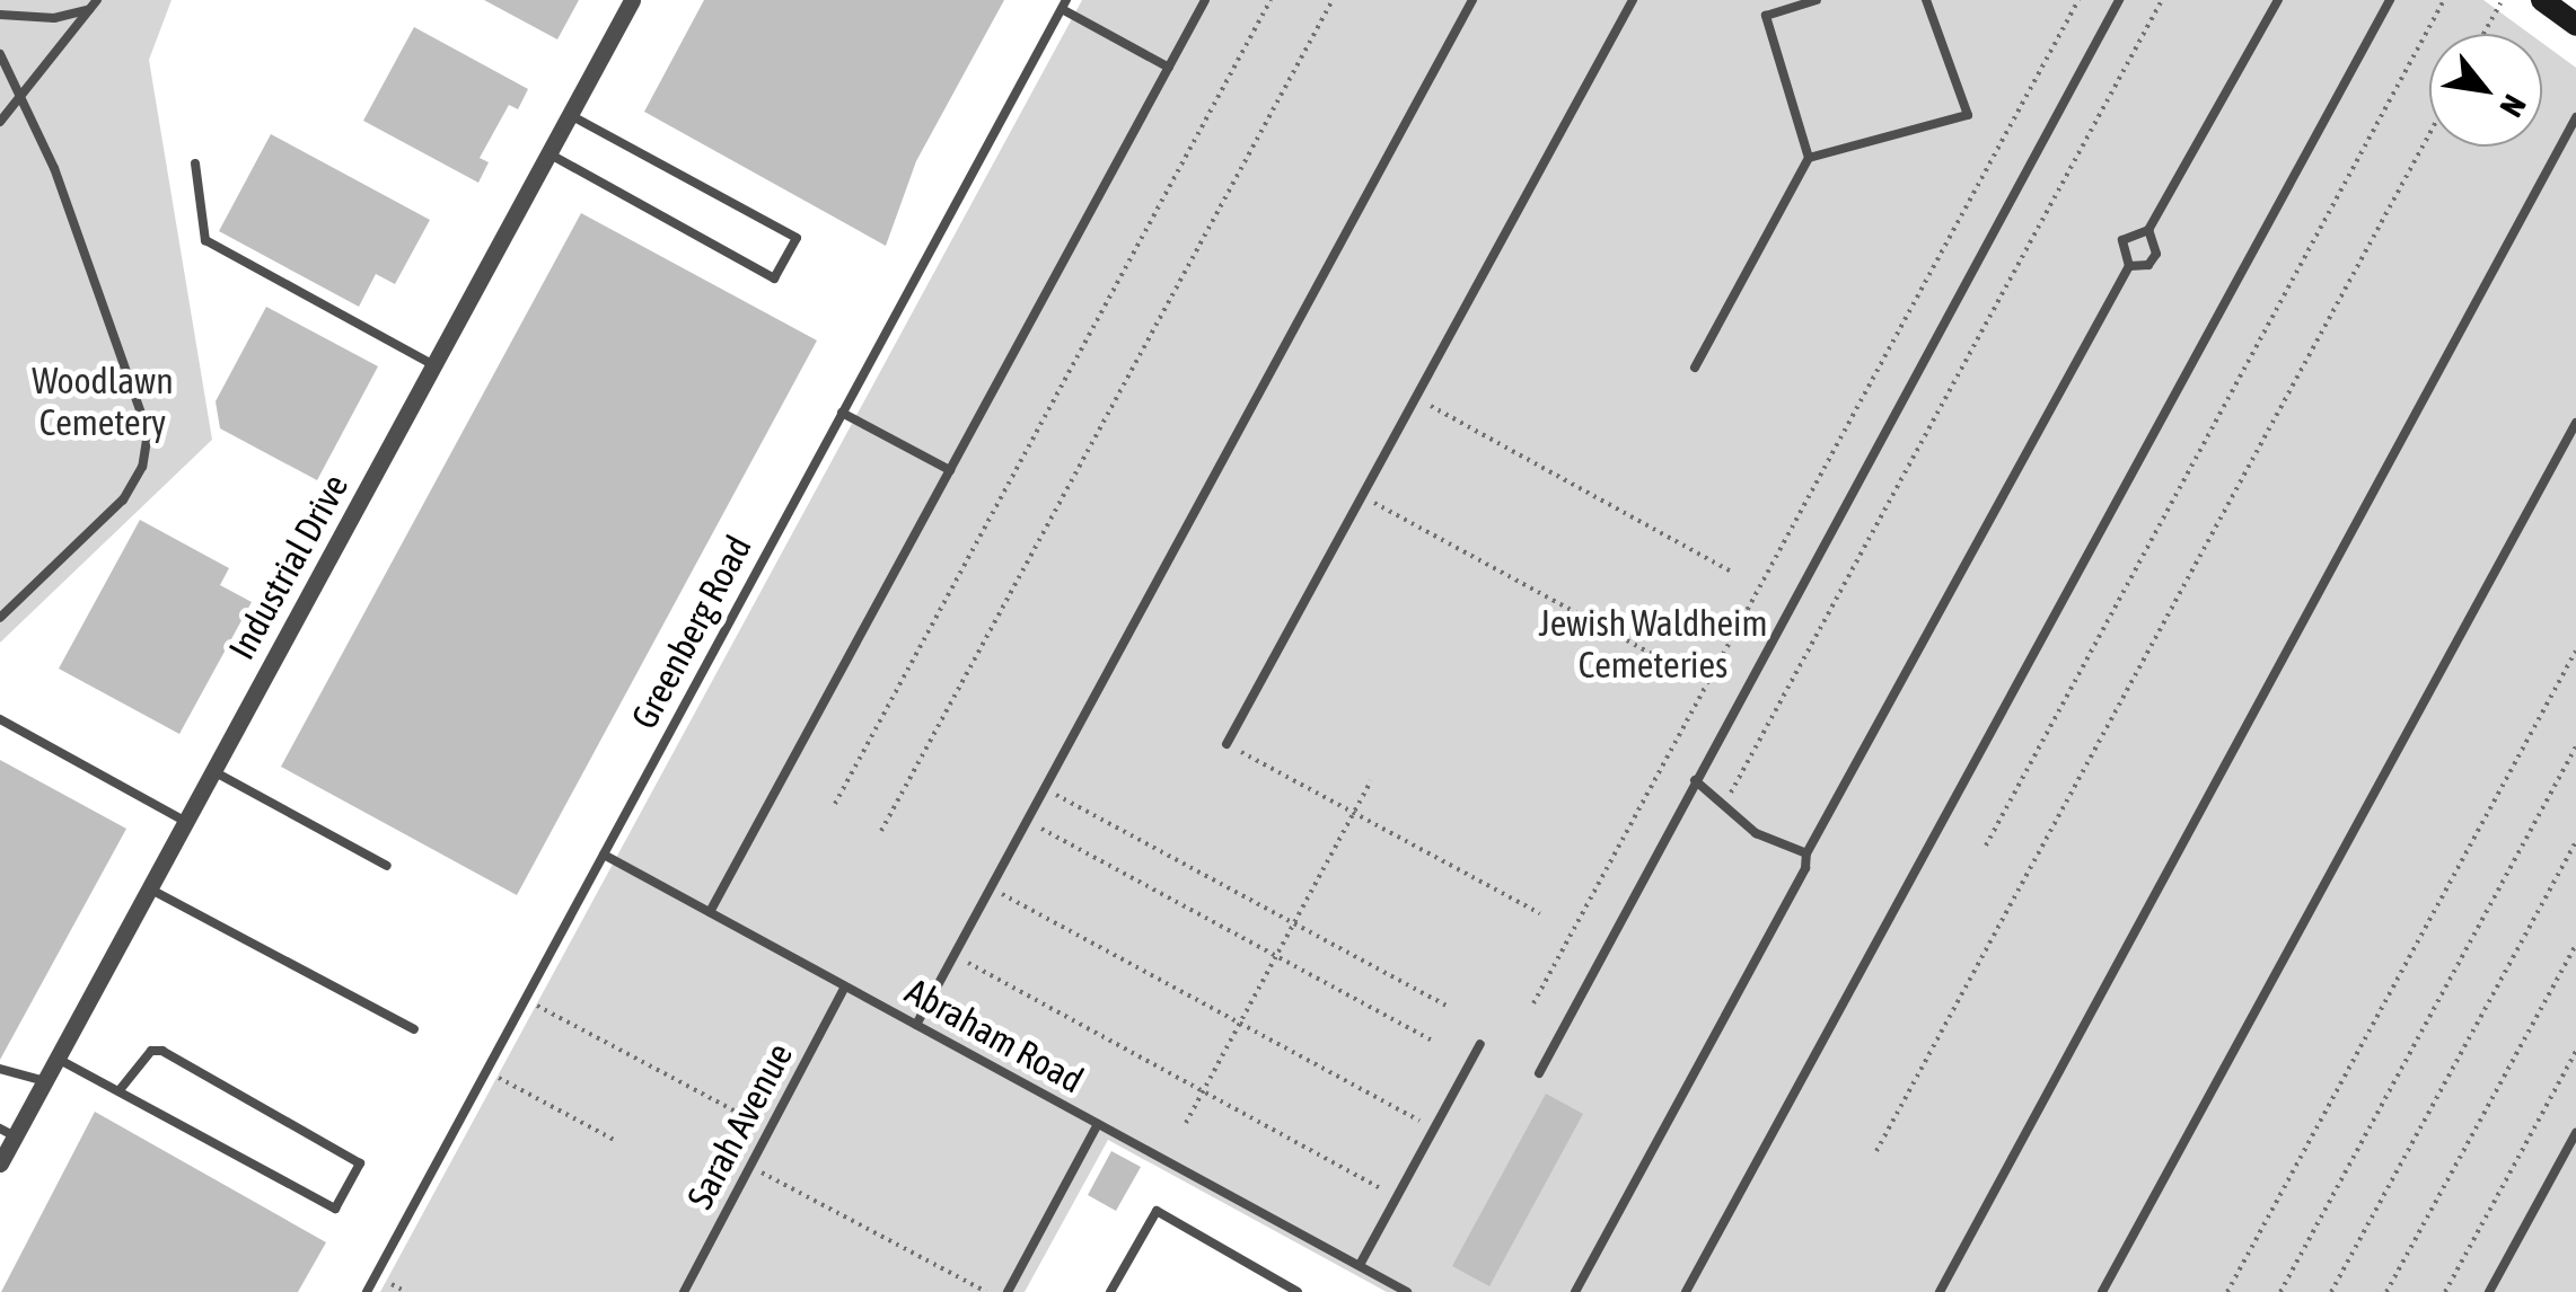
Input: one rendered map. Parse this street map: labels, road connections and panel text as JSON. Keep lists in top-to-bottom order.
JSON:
{
  "streets": {
    "street": ["Industrial Drive"],
    "lane": ["Greenberg Road", "Abraham Road", "Sarah Avenue"]
  },
  "crossings": [
    ["Greenberg Road", "Abraham Road"],
    ["Abraham Road", "Sarah Avenue"]
  ],
  "parks": ["Woodlawn Cemetery", "Jewish Waldheim Cemeteries"],
  "north": "bottom right"
}
